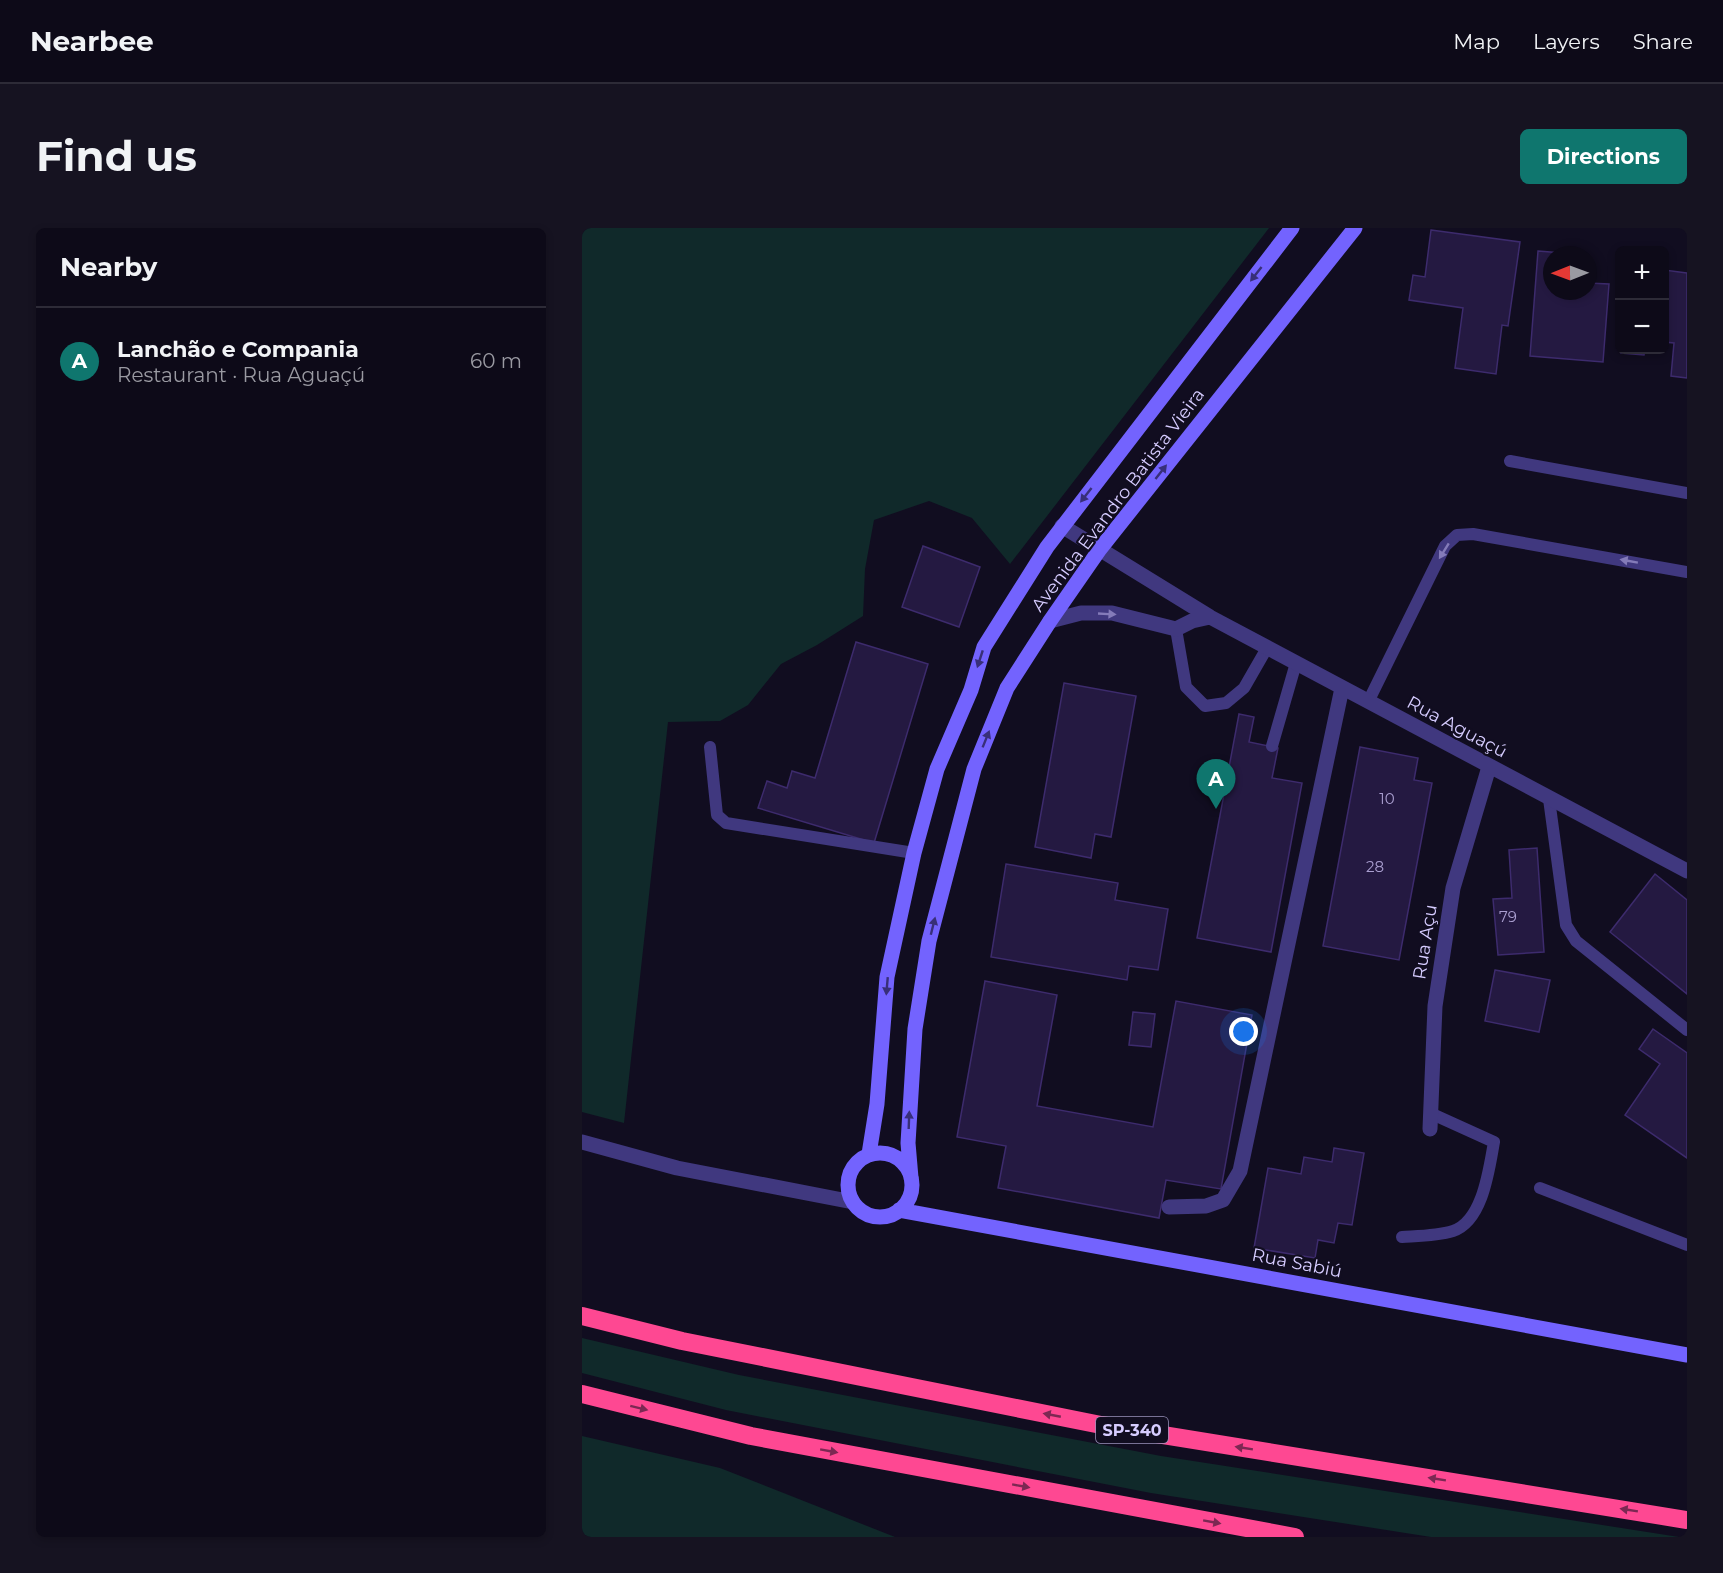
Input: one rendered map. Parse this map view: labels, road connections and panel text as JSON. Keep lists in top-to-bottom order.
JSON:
{
  "streets": {
    "highway": ["SP-340"],
    "main road": ["Avenida Evandro Batista Vieira", "Rua Sabiú"],
    "street": ["Rua Aguaçú", "Rua Açu"]
  },
  "crossings": [
    ["Avenida Evandro Batista Vieira", "Rua Aguaçú"],
    ["Avenida Evandro Batista Vieira", "Rua Sabiú"],
    ["Rua Aguaçú", "Rua Açu"]
  ],
  "house_numbers": ["10", "28", "79"],
  "north": "left",
  "page": {
    "header": "Nearbee",
    "nav": ["Map", "Layers", "Share"],
    "buttons": "Directions",
    "title": "Find us",
    "heading": "Nearby",
    "map_buttons": ["+", "−"],
    "list": [
      {
        "mark": "A",
        "name": "Lanchão e Compania",
        "note": "Restaurant · Rua Aguaçú",
        "value": "60 m"
      }
    ],
    "pins": "A"
  }
}
